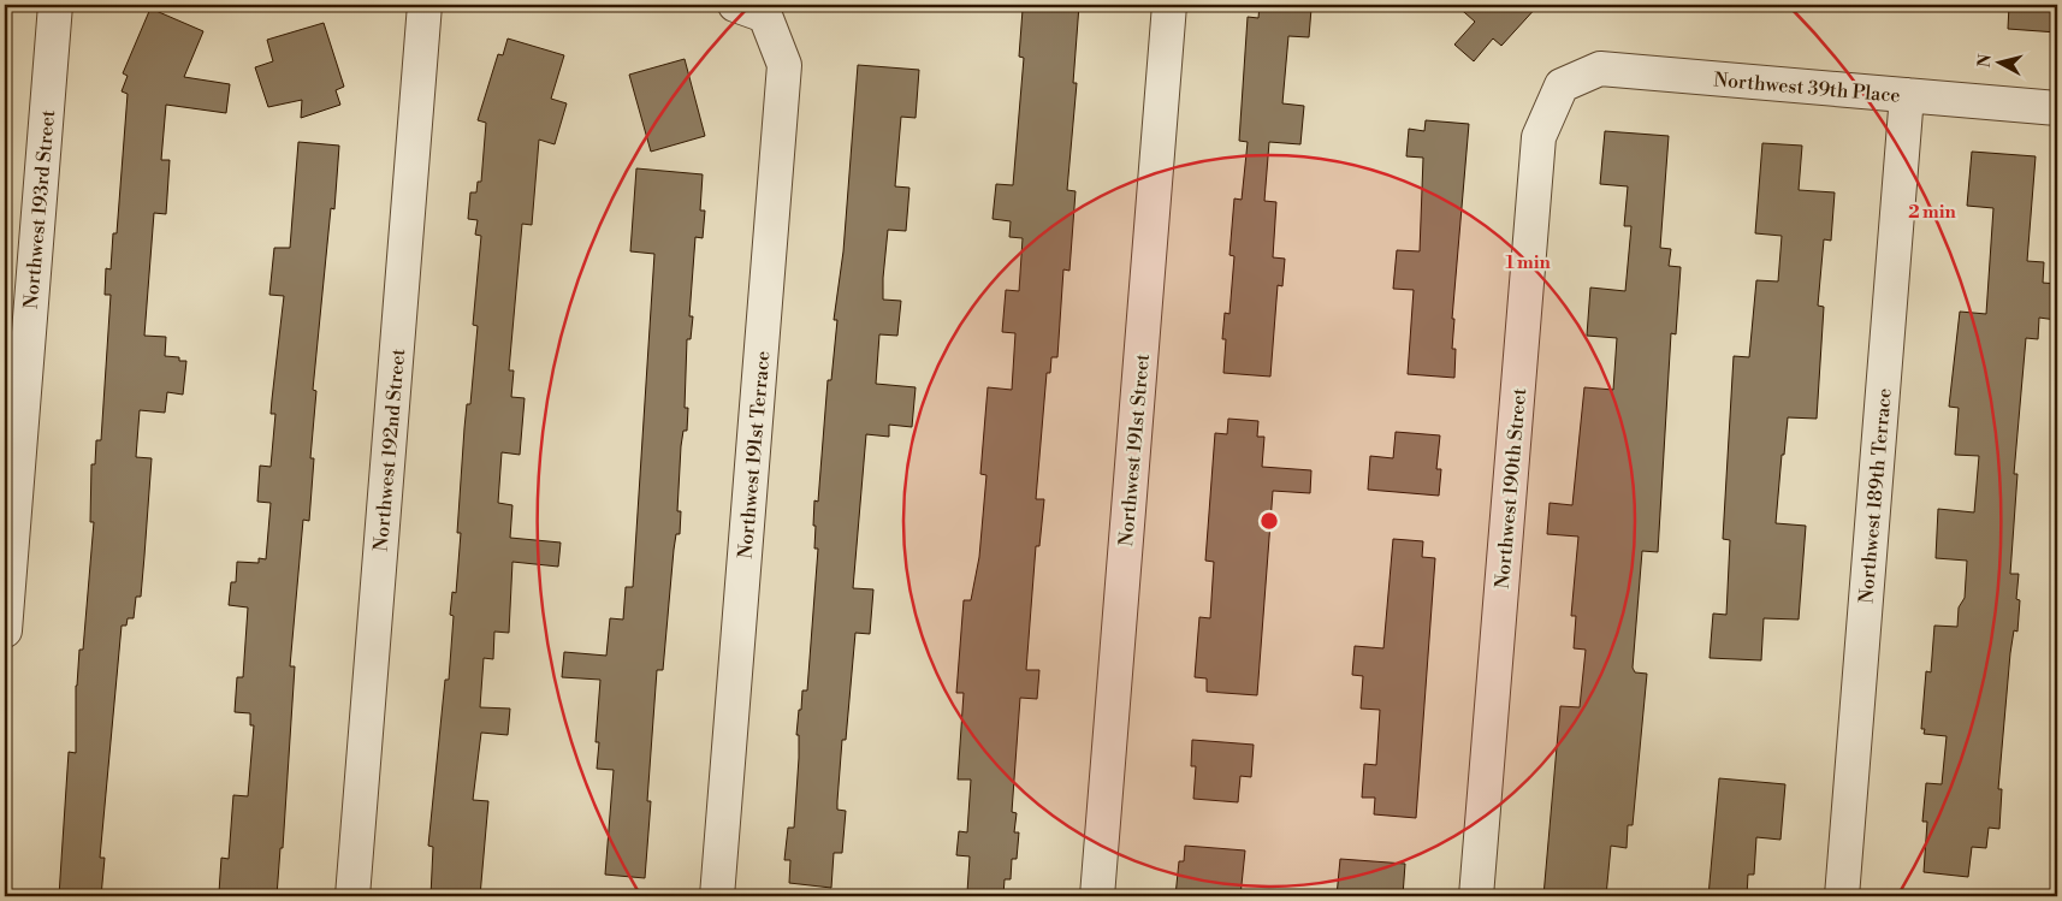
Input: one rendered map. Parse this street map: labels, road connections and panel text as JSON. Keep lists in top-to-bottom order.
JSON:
{
  "streets": {
    "street": [
      "Northwest 39th Place",
      "Northwest 193rd Street",
      "Northwest 192nd Street",
      "Northwest 191st Street",
      "Northwest 191st Terrace",
      "Northwest 190th Street",
      "Northwest 189th Terrace"
    ]
  },
  "crossings": [
    ["Northwest 39th Place", "Northwest 190th Street"],
    ["Northwest 39th Place", "Northwest 189th Terrace"]
  ],
  "north": "left",
  "rings": ["2 min", "1 min"]
}
